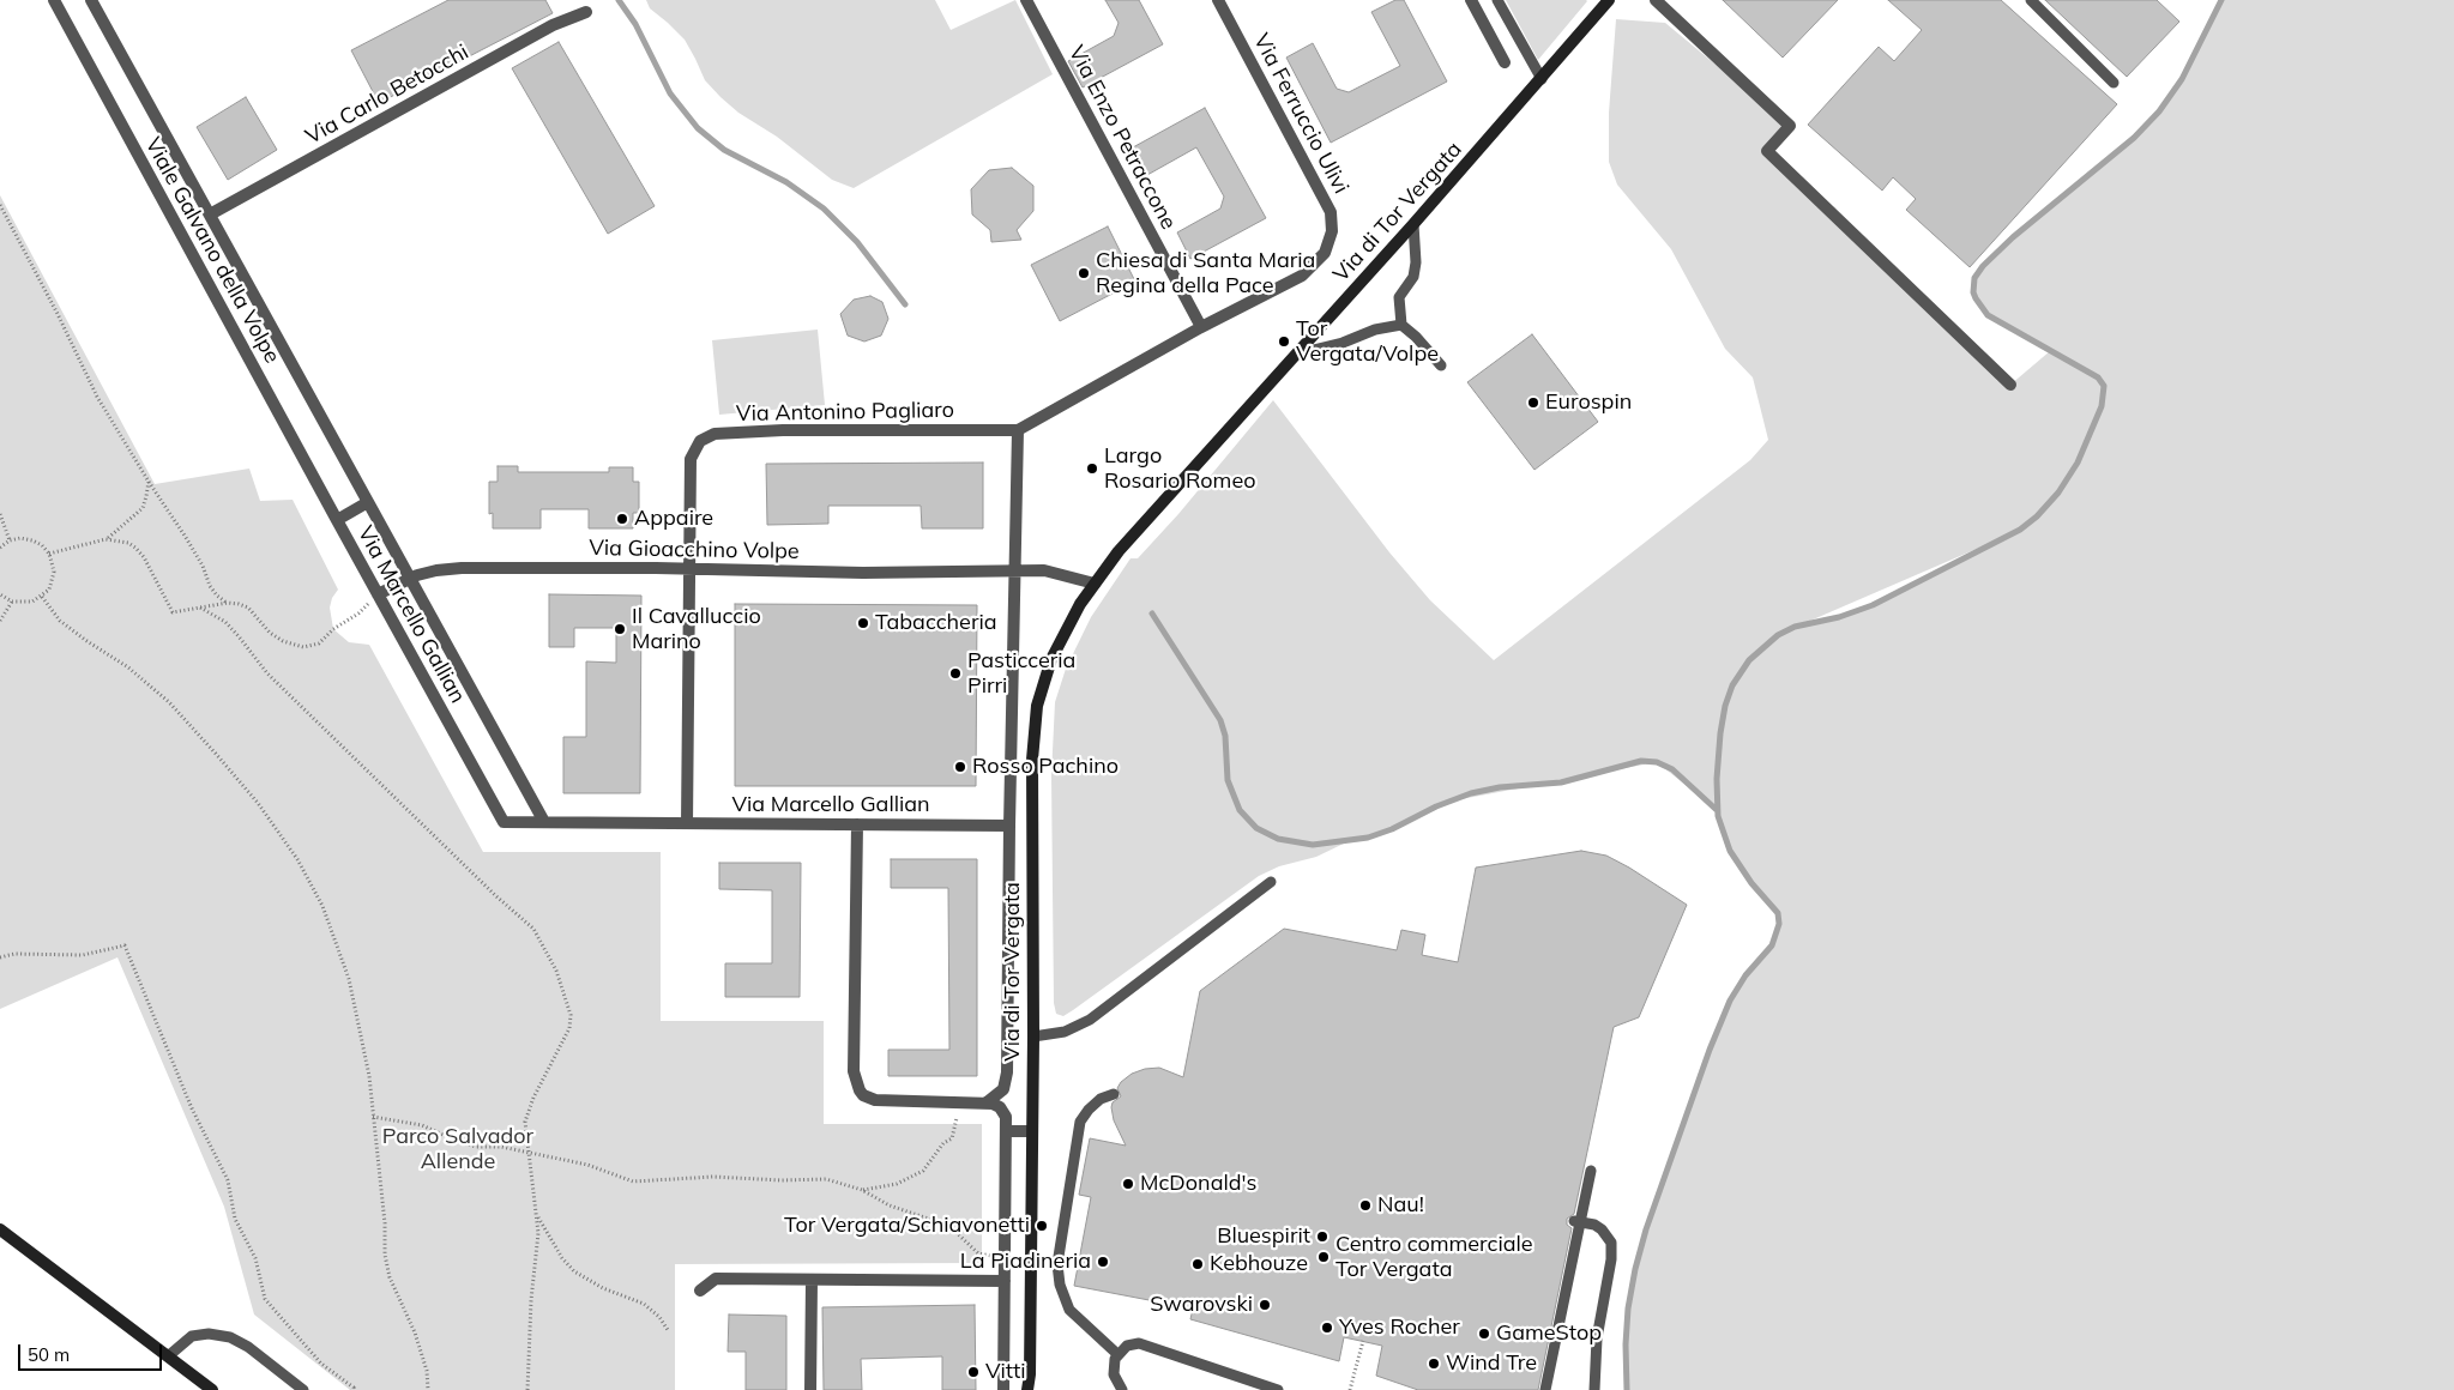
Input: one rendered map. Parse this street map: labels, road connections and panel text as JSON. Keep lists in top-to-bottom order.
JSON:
{
  "streets": {
    "main road": ["Via di Tor Vergata"],
    "street": [
      "Via Carlo Betocchi",
      "Via Ferruccio Ulivi",
      "Via Enzo Petraccone",
      "Viale Galvano della Volpe",
      "Via Antonino Pagliaro",
      "Via Gioacchino Volpe",
      "Via Marcello Gallian"
    ]
  },
  "crossings": [
    ["Via Carlo Betocchi", "Viale Galvano della Volpe"],
    ["Via Ferruccio Ulivi", "Via Enzo Petraccone"],
    ["Via Ferruccio Ulivi", "Via di Tor Vergata"],
    ["Via Ferruccio Ulivi", "Via Antonino Pagliaro"],
    ["Via di Tor Vergata", "Via Antonino Pagliaro"],
    ["Via di Tor Vergata", "Via Gioacchino Volpe"],
    ["Via di Tor Vergata", "Via Marcello Gallian"],
    ["Viale Galvano della Volpe", "Via Marcello Gallian"],
    ["Via Antonino Pagliaro", "Via Gioacchino Volpe"],
    ["Via Antonino Pagliaro", "Via Marcello Gallian"],
    ["Via Gioacchino Volpe", "Via Marcello Gallian"]
  ],
  "parks": ["Parco Salvador Allende"],
  "places": [
    "Chiesa di Santa Maria Regina della Pace",
    "Tor Vergata/Volpe",
    "Eurospin",
    "Largo Rosario Romeo",
    "Appaire",
    "Tabaccheria",
    "Il Cavalluccio Marino",
    "Pasticceria Pirri",
    "Rosso Pachino",
    "McDonald's",
    "Nau!",
    "Tor Vergata/Schiavonetti",
    "Bluespirit",
    "Centro commerciale Tor Vergata",
    "La Piadineria",
    "Kebhouze",
    "Swarovski",
    "Yves Rocher",
    "GameStop",
    "Wind Tre",
    "Vitti"
  ],
  "scale_bar": "50 m"
}
